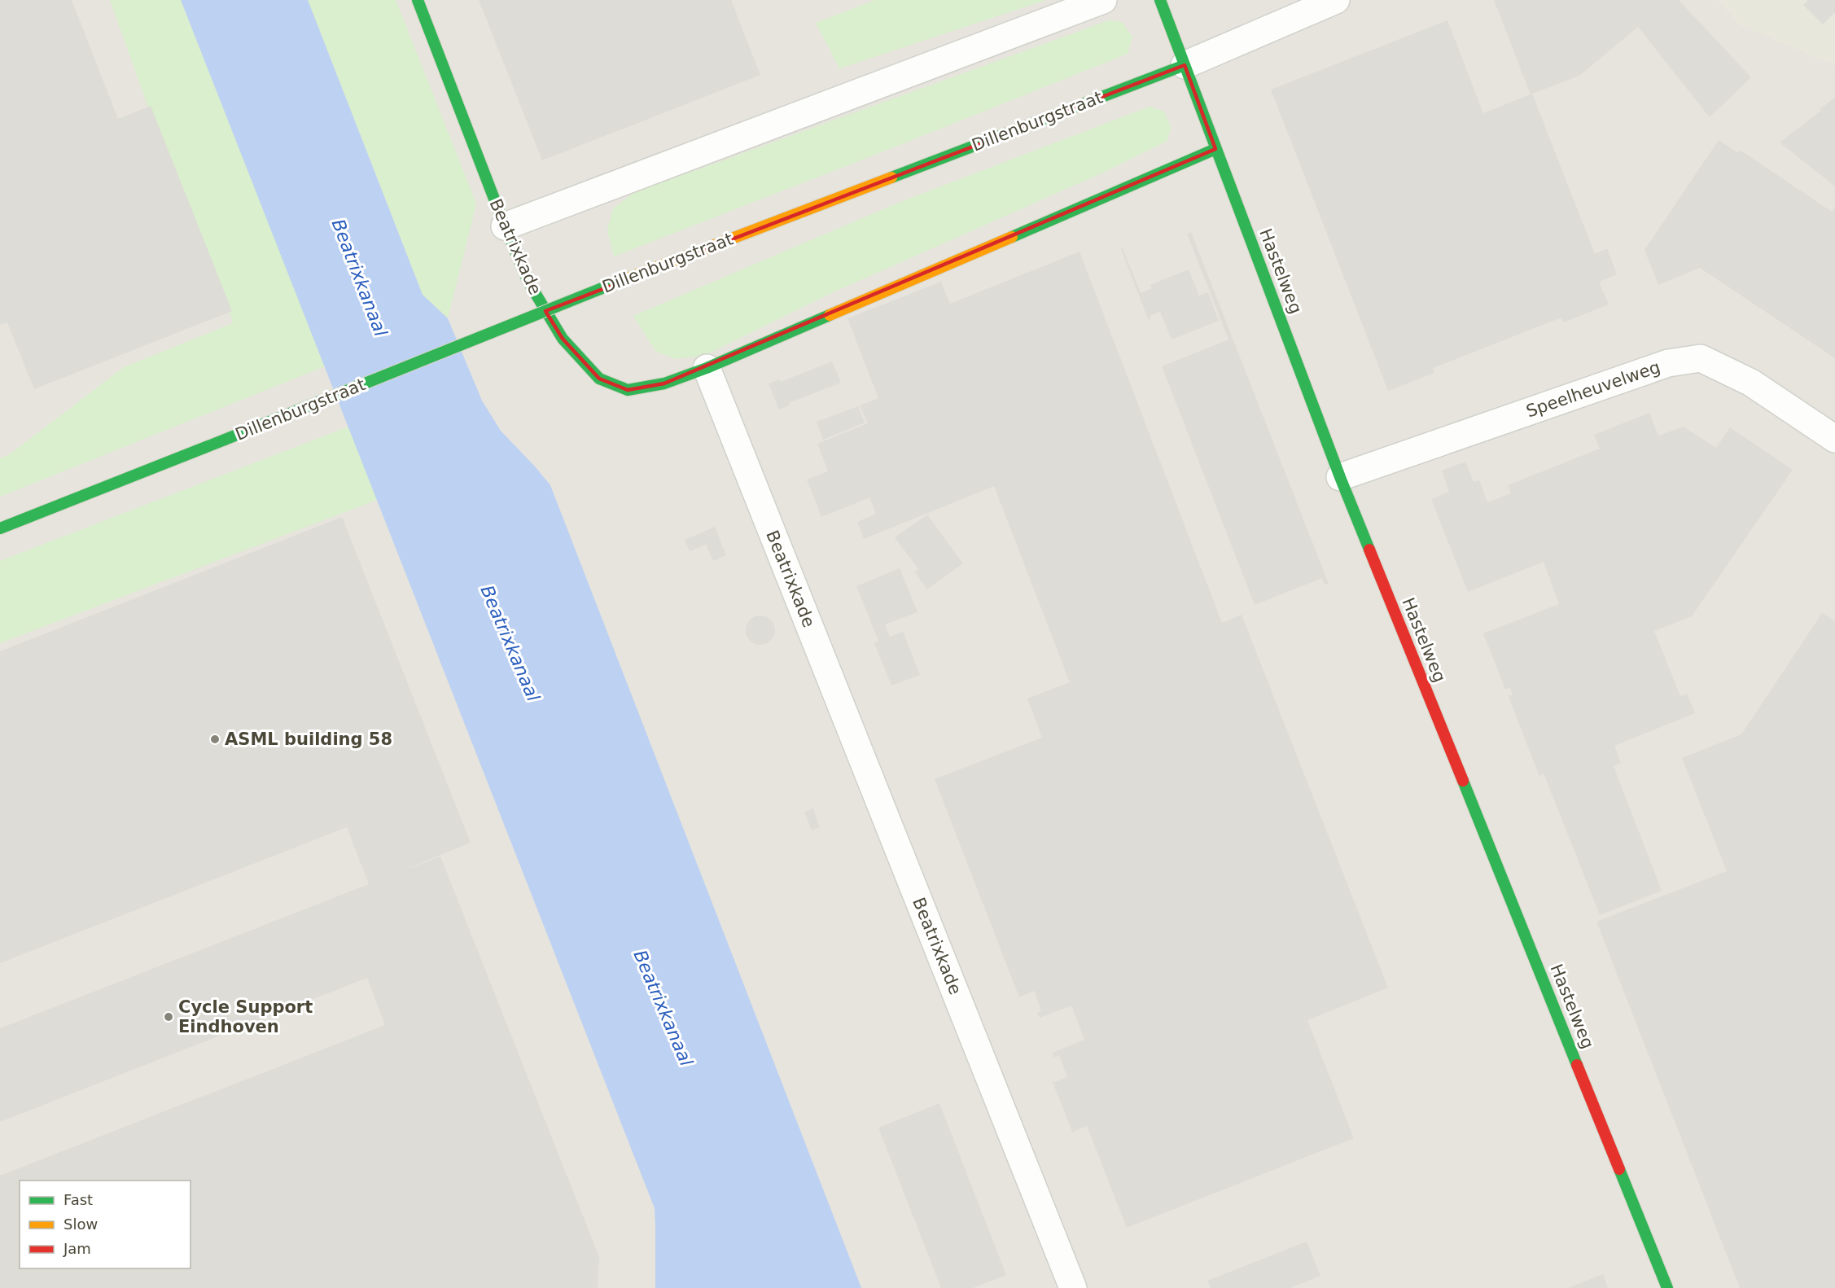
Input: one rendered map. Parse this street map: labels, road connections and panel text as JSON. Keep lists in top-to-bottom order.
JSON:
{
  "streets": {
    "street": [
      "Dillenburgstraat",
      "Beatrixkade",
      "Hastelweg",
      "Speelheuvelweg"
    ]
  },
  "crossings": [
    ["Dillenburgstraat", "Hastelweg"],
    ["Hastelweg", "Speelheuvelweg"]
  ],
  "water": ["Beatrixkanaal"],
  "places": ["ASML building 58", "Cycle Support Eindhoven"],
  "legend": ["Fast", "Slow", "Jam"]
}
